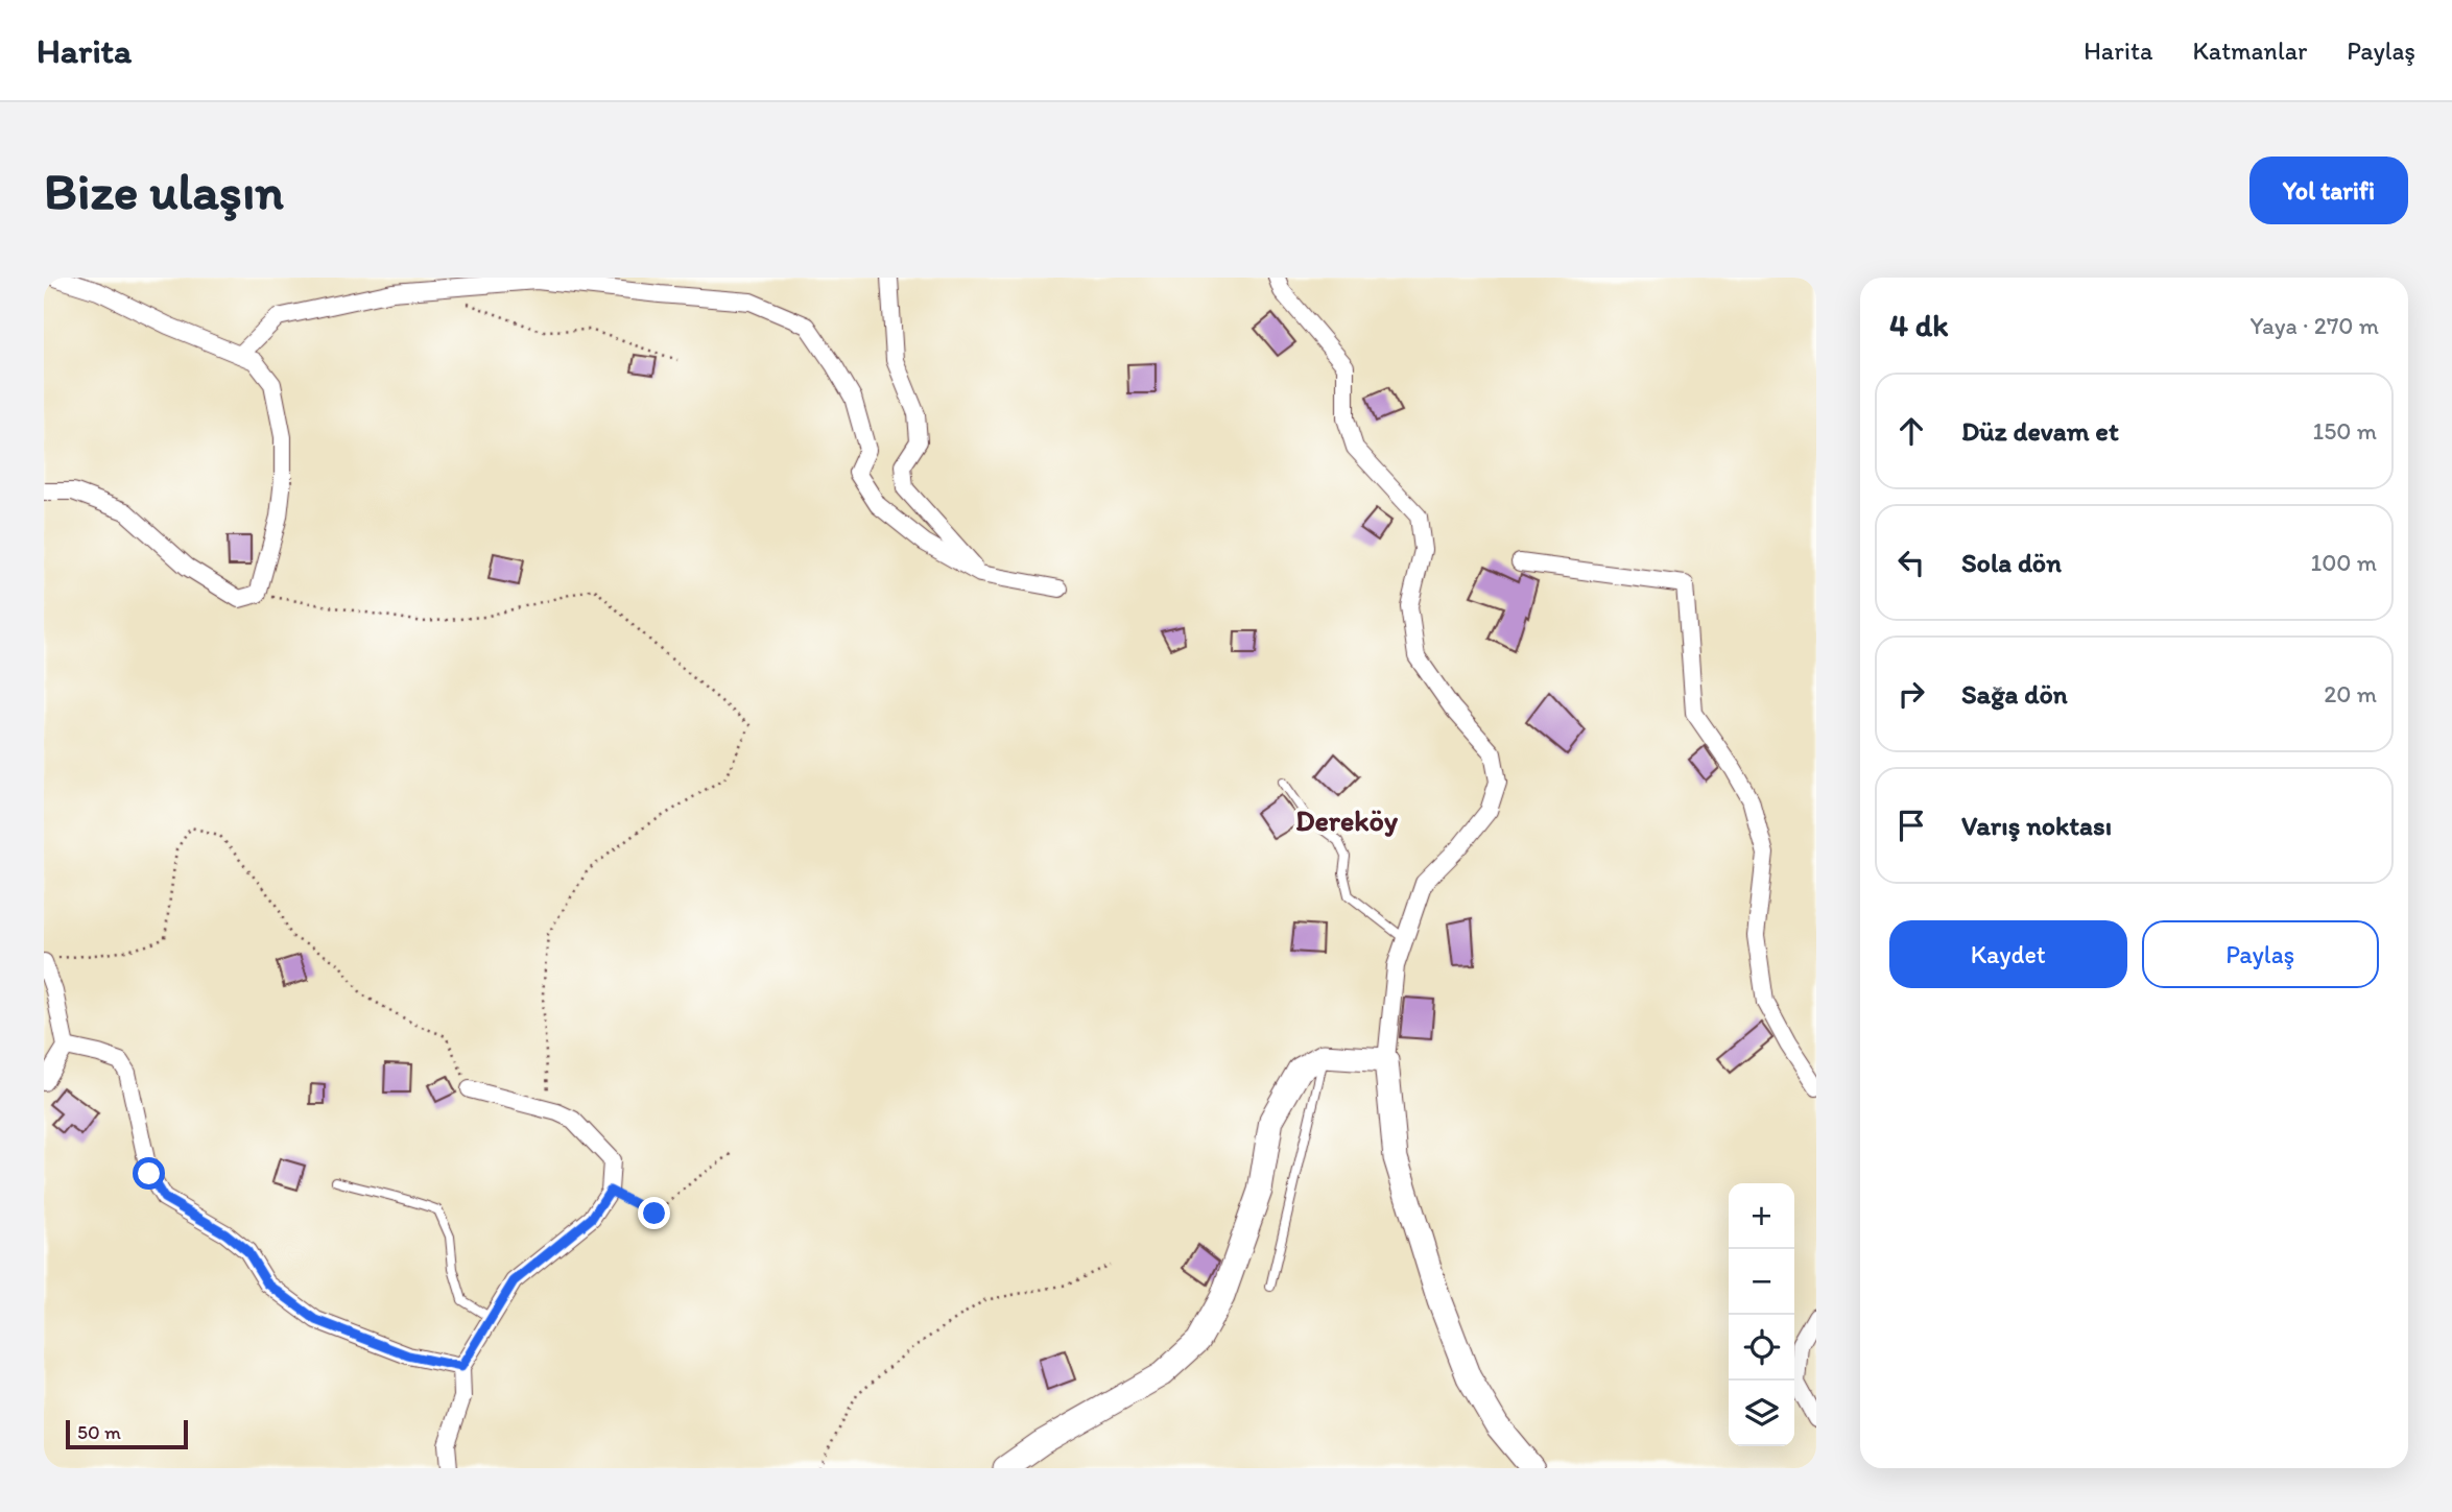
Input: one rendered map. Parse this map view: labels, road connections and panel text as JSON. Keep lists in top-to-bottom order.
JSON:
{
  "districts": ["Dereköy"],
  "scale_bar": "50 m",
  "page": {
    "header": "Harita",
    "nav": ["Harita", "Katmanlar", "Paylaş"],
    "buttons": [
      "Yol tarifi",
      ["Kaydet", "Paylaş"]
    ],
    "title": "Bize ulaşın",
    "heading": ["4 dk", "Yaya · 270 m"],
    "list": [
      ["Düz devam et", "150 m"],
      ["Sola dön", "100 m"],
      ["Sağa dön", "20 m"],
      "Varış noktası"
    ],
    "map_buttons": ["+", "−"],
    "scale": "50 m"
  }
}
